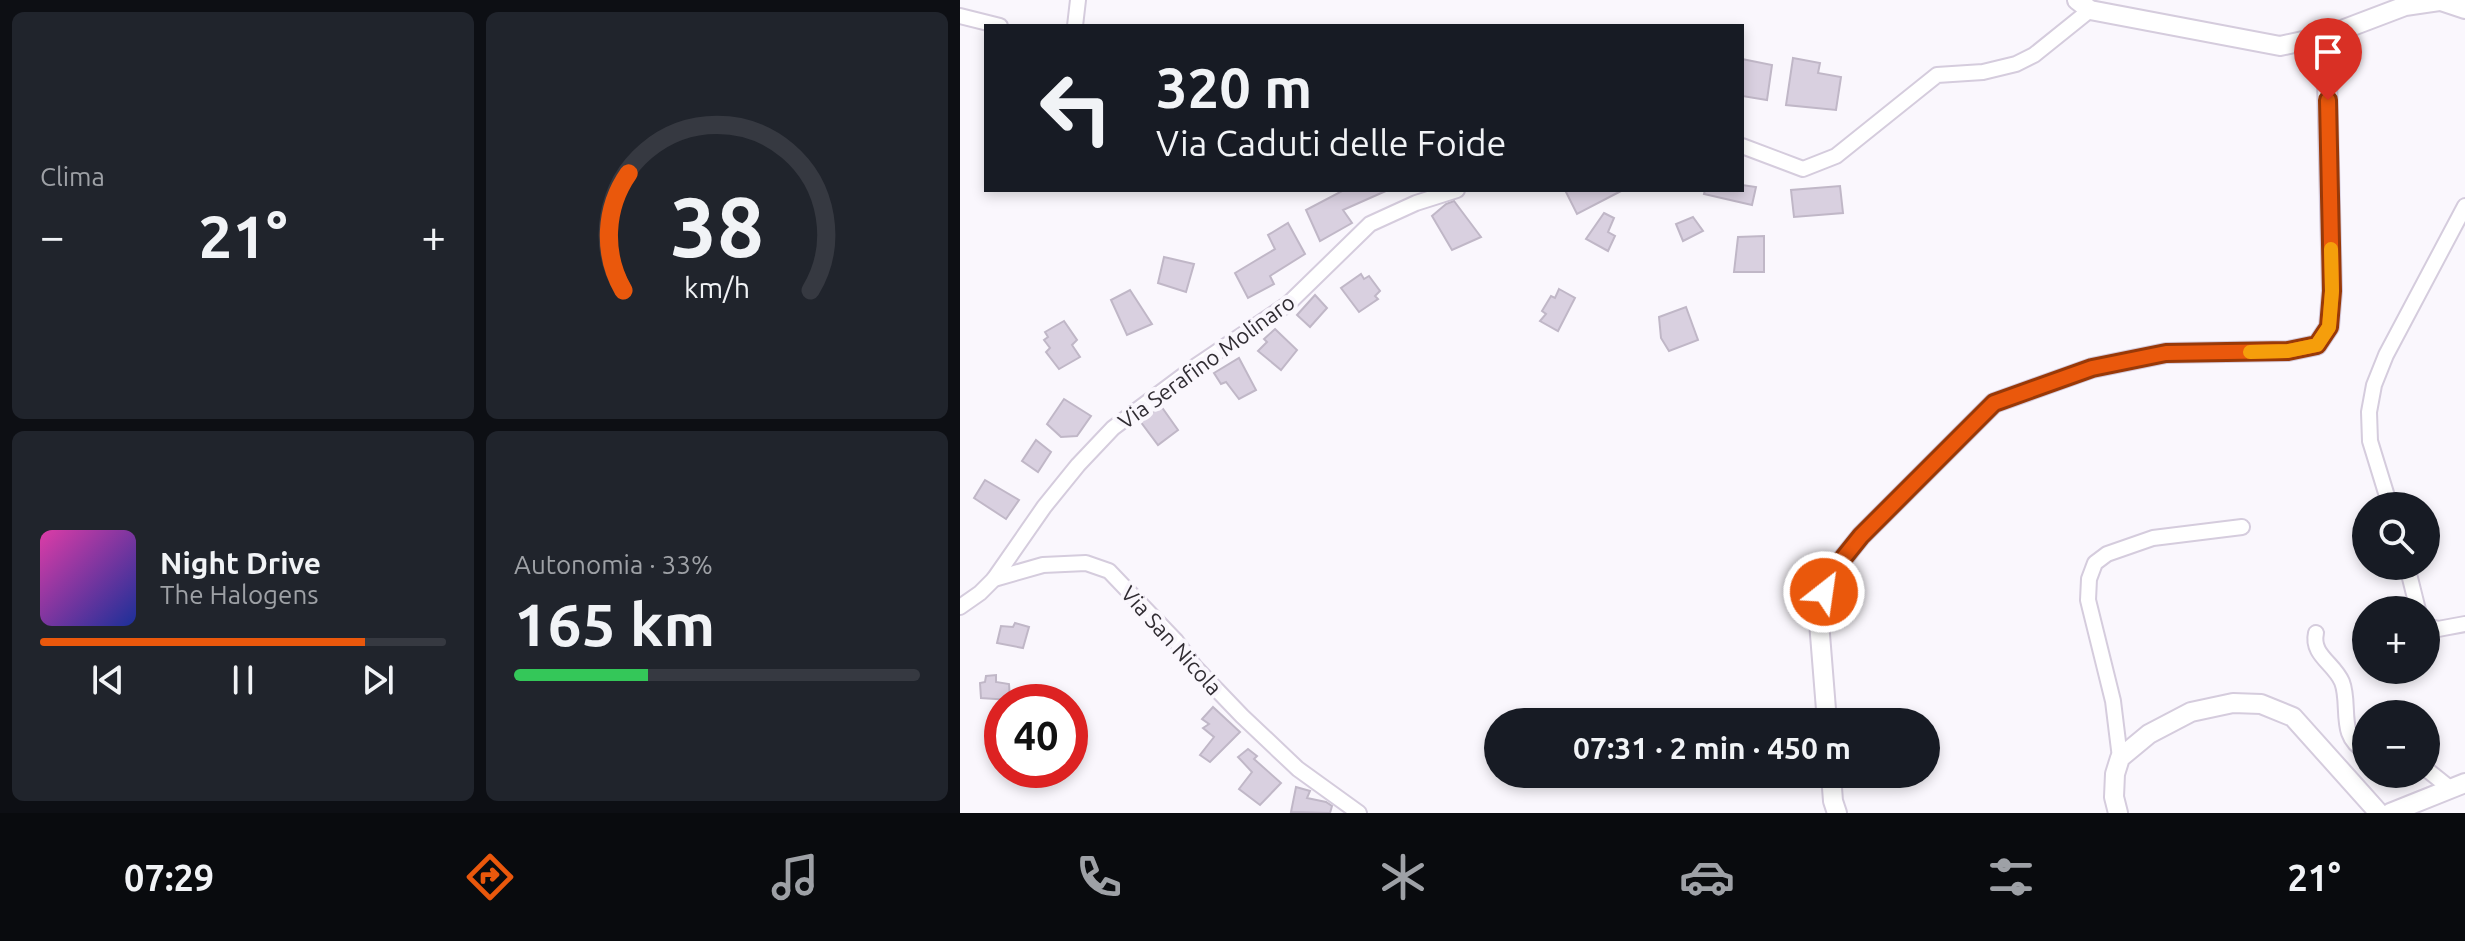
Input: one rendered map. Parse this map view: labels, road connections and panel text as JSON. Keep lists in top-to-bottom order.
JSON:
{
  "streets": {
    "street": ["Via Serafino Molinaro", "Via San Nicola"]
  },
  "crossings": [
    ["Via Serafino Molinaro", "Via San Nicola"]
  ],
  "page": {
    "tile": [
      "Clima",
      ["Autonomia · 33%", "165 km"]
    ],
    "turn": ["320 m", "Via Caduti delle Foide"],
    "heat": ["−", "21°", "+"],
    "map_buttons": ["+", "−"],
    "song": ["Night Drive", "The Halogens"],
    "limit": "40",
    "trip": "07:31 · 2 min · 450 m",
    "tabs": ["07:29", "21°"],
    "gauge": ["38", "km/h"]
  }
}
